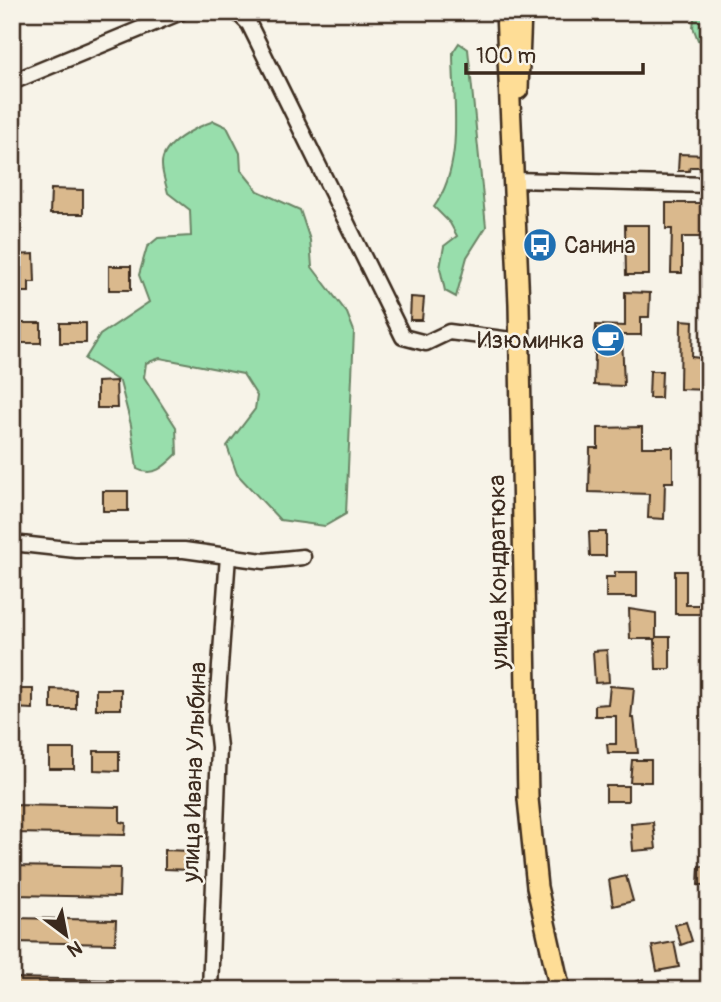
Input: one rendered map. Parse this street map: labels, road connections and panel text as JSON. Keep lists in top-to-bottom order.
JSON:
{
  "streets": {
    "main road": ["улица Кондратюка"],
    "street": ["улица Ивана Улыбина"]
  },
  "places": {
    "bus stop": ["Санина"],
    "cafe": ["Изюминка"]
  },
  "scale_bar": "100 m",
  "north": "bottom right"
}
